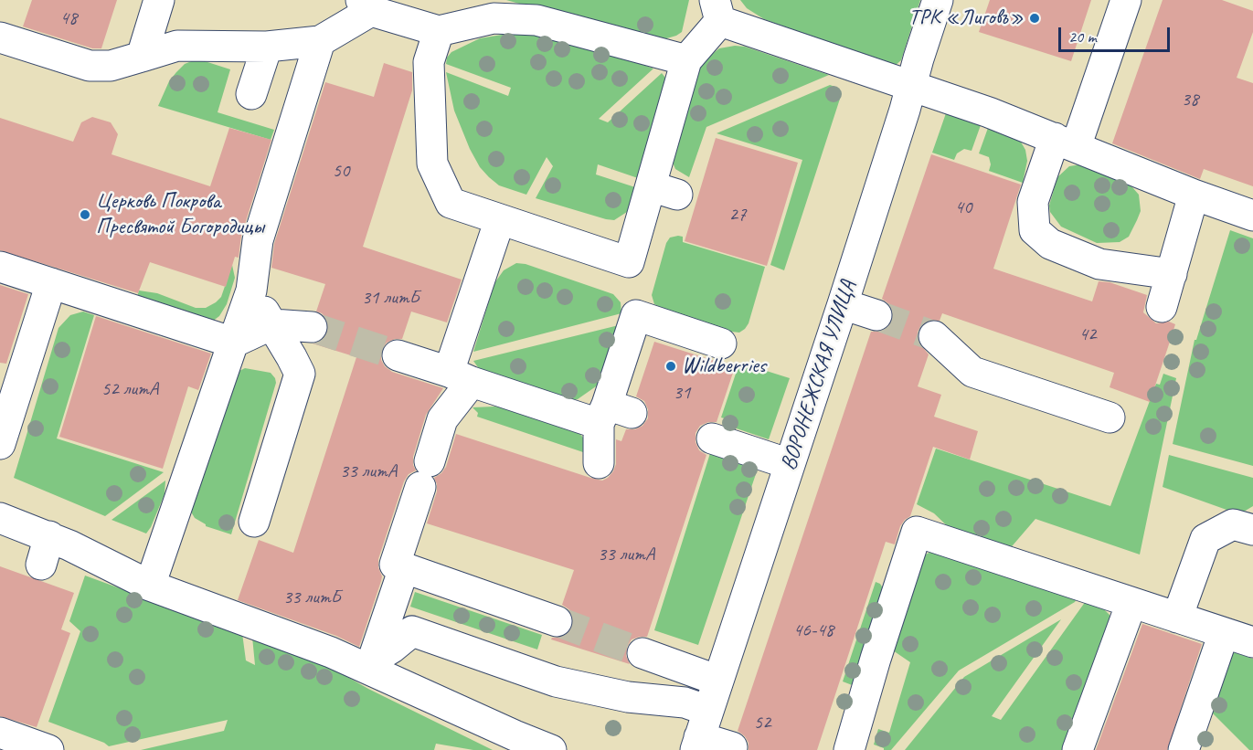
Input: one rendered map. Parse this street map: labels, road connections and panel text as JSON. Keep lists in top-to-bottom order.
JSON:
{
  "streets": {
    "street": ["ВОРОНЕЖСКАЯ УЛИЦА"]
  },
  "places": ["ТРК «Лиговъ»", "Церковь Покрова Пресвятой Богородицы", "Wildberries"],
  "house_numbers": [
    "48",
    "38",
    "50",
    "40",
    "27",
    "31 литБ",
    "42",
    "52 литА",
    "31",
    "33 литА",
    "33 литА",
    "33 литБ",
    "46-48",
    "52"
  ],
  "scale_bar": "20 m"
}
